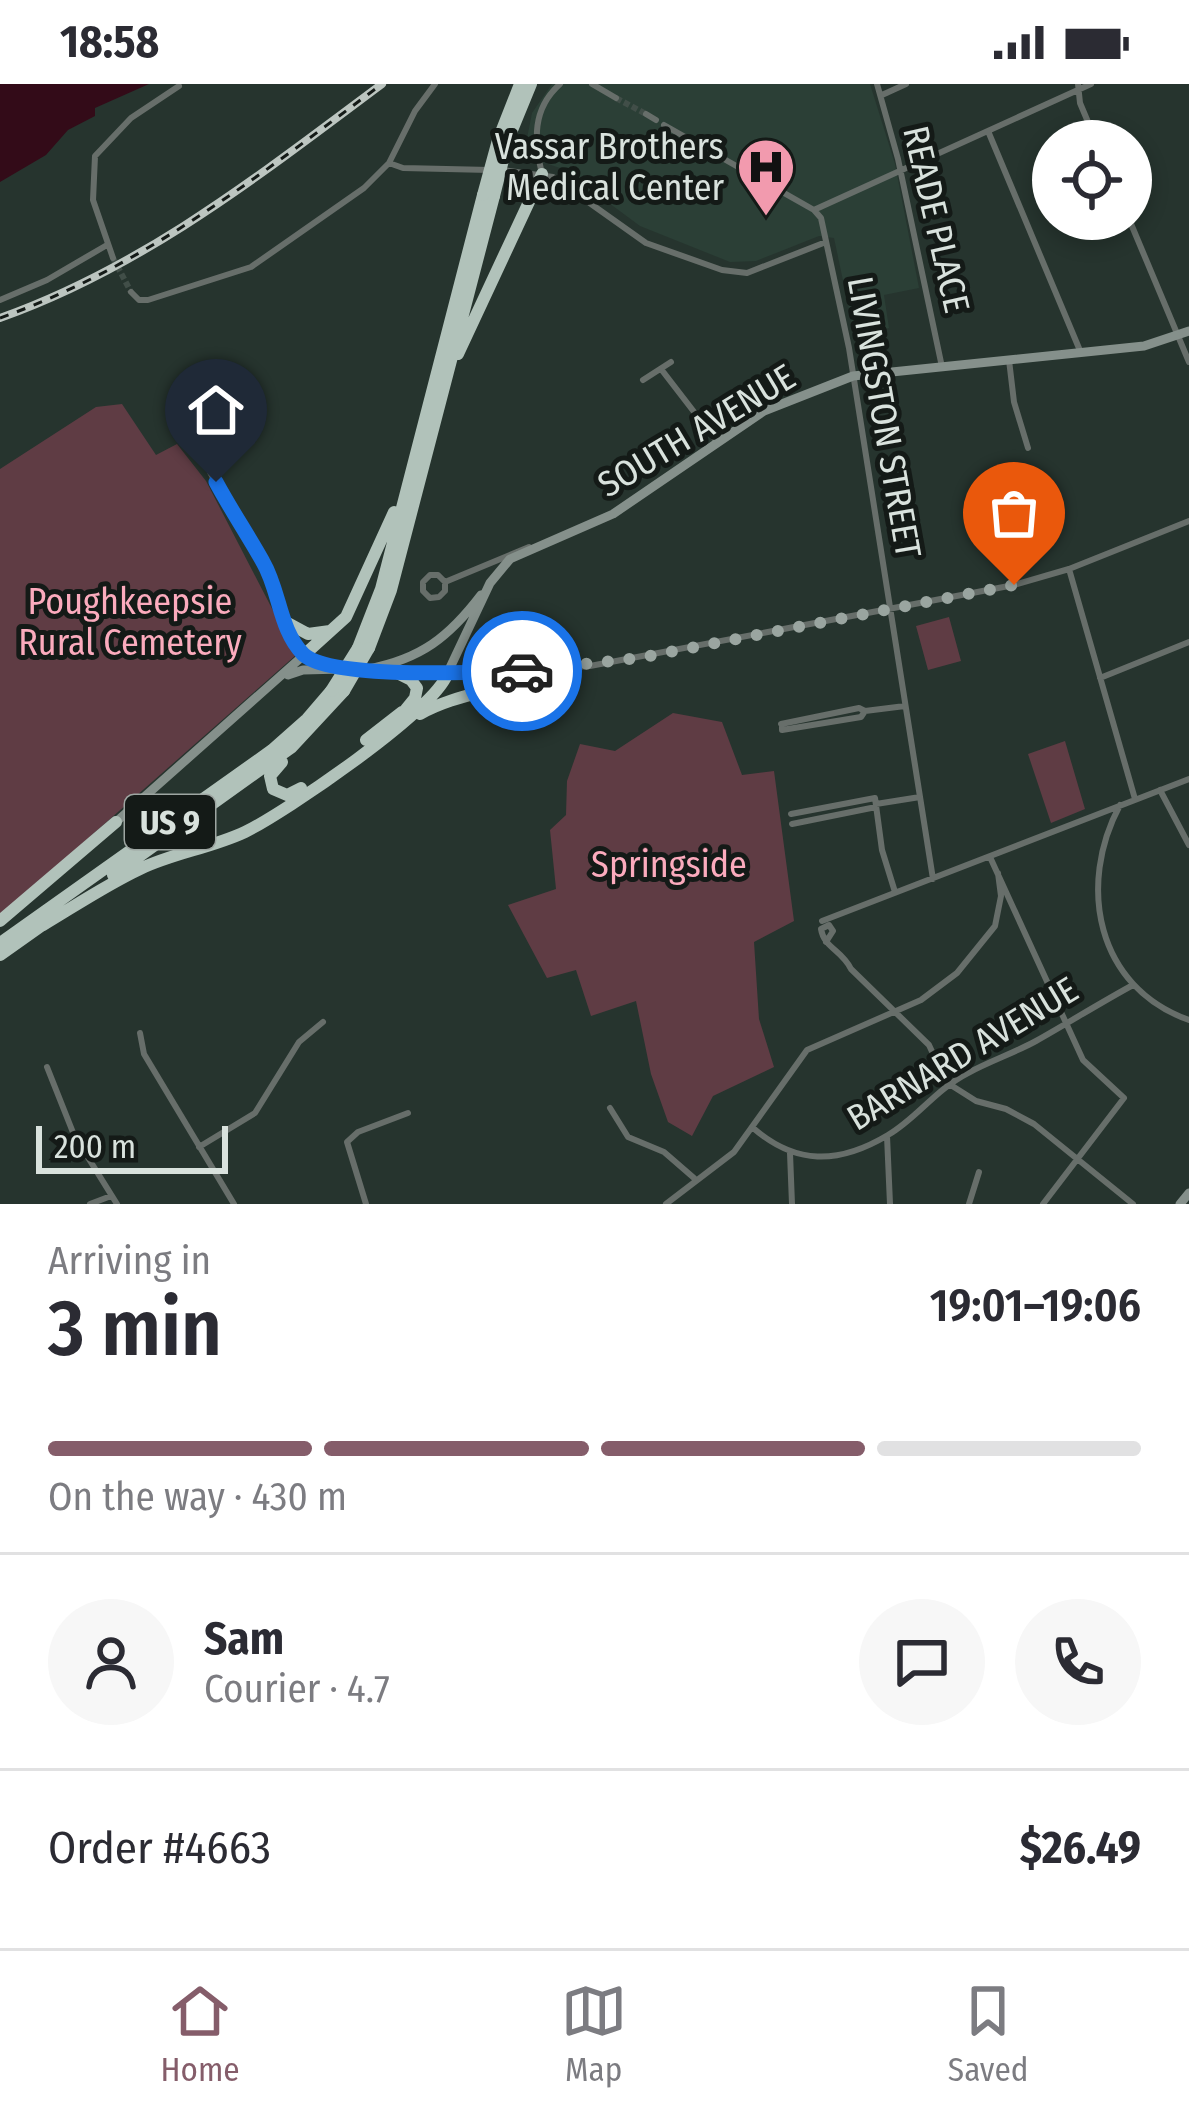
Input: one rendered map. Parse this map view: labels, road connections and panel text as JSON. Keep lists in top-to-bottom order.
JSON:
{
  "streets": {
    "highway": ["US 9"],
    "street": [
      "READE PLACE",
      "LIVINGSTON STREET",
      "SOUTH AVENUE",
      "BARNARD AVENUE"
    ]
  },
  "crossings": [
    ["READE PLACE", "SOUTH AVENUE"],
    ["LIVINGSTON STREET", "SOUTH AVENUE"]
  ],
  "parks": ["Poughkeepsie Rural Cemetery", "Springside"],
  "places": {
    "hospital": ["Vassar Brothers Medical Center"]
  },
  "scale_bar": "200 m",
  "page": {
    "status": "18:58",
    "scale": "200 m",
    "heading": ["3 min", "Arriving in", "19:01–19:06"],
    "panel": [
      "Sam",
      "Courier · 4.7",
      "Order #4663",
      "$26.49"
    ],
    "bar": "On the way · 430 m",
    "tabs": ["Home", "Map", "Saved"]
  }
}
